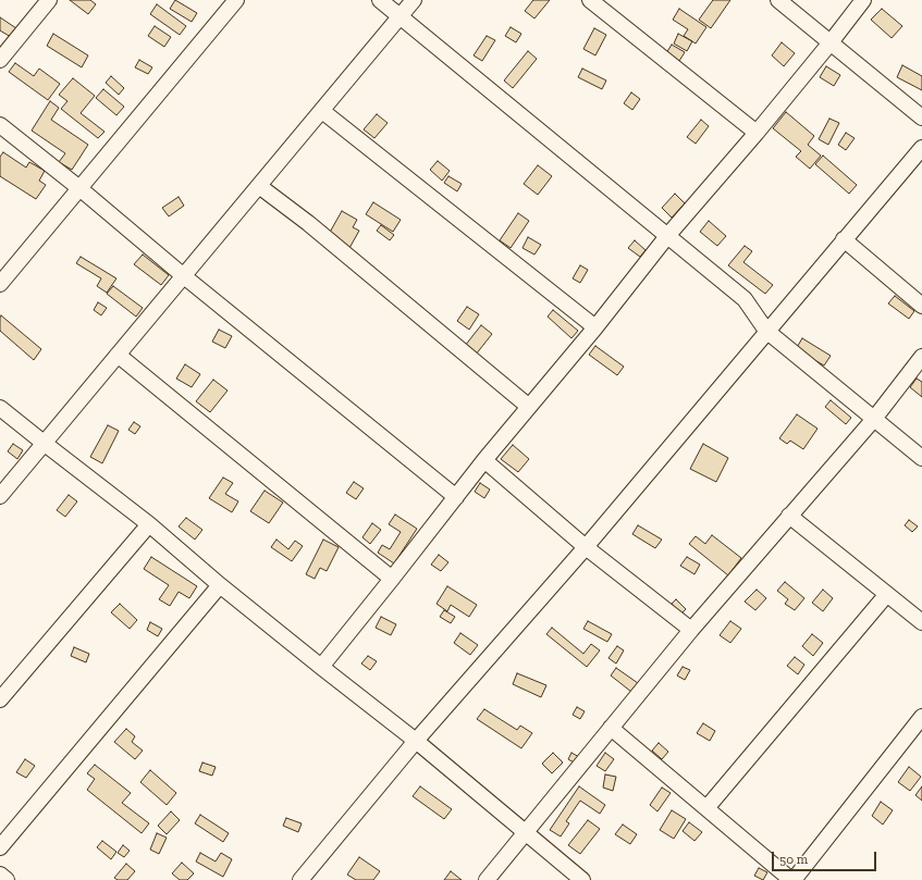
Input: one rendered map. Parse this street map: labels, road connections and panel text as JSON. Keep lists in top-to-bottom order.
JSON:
{
  "scale_bar": "50 m"
}
